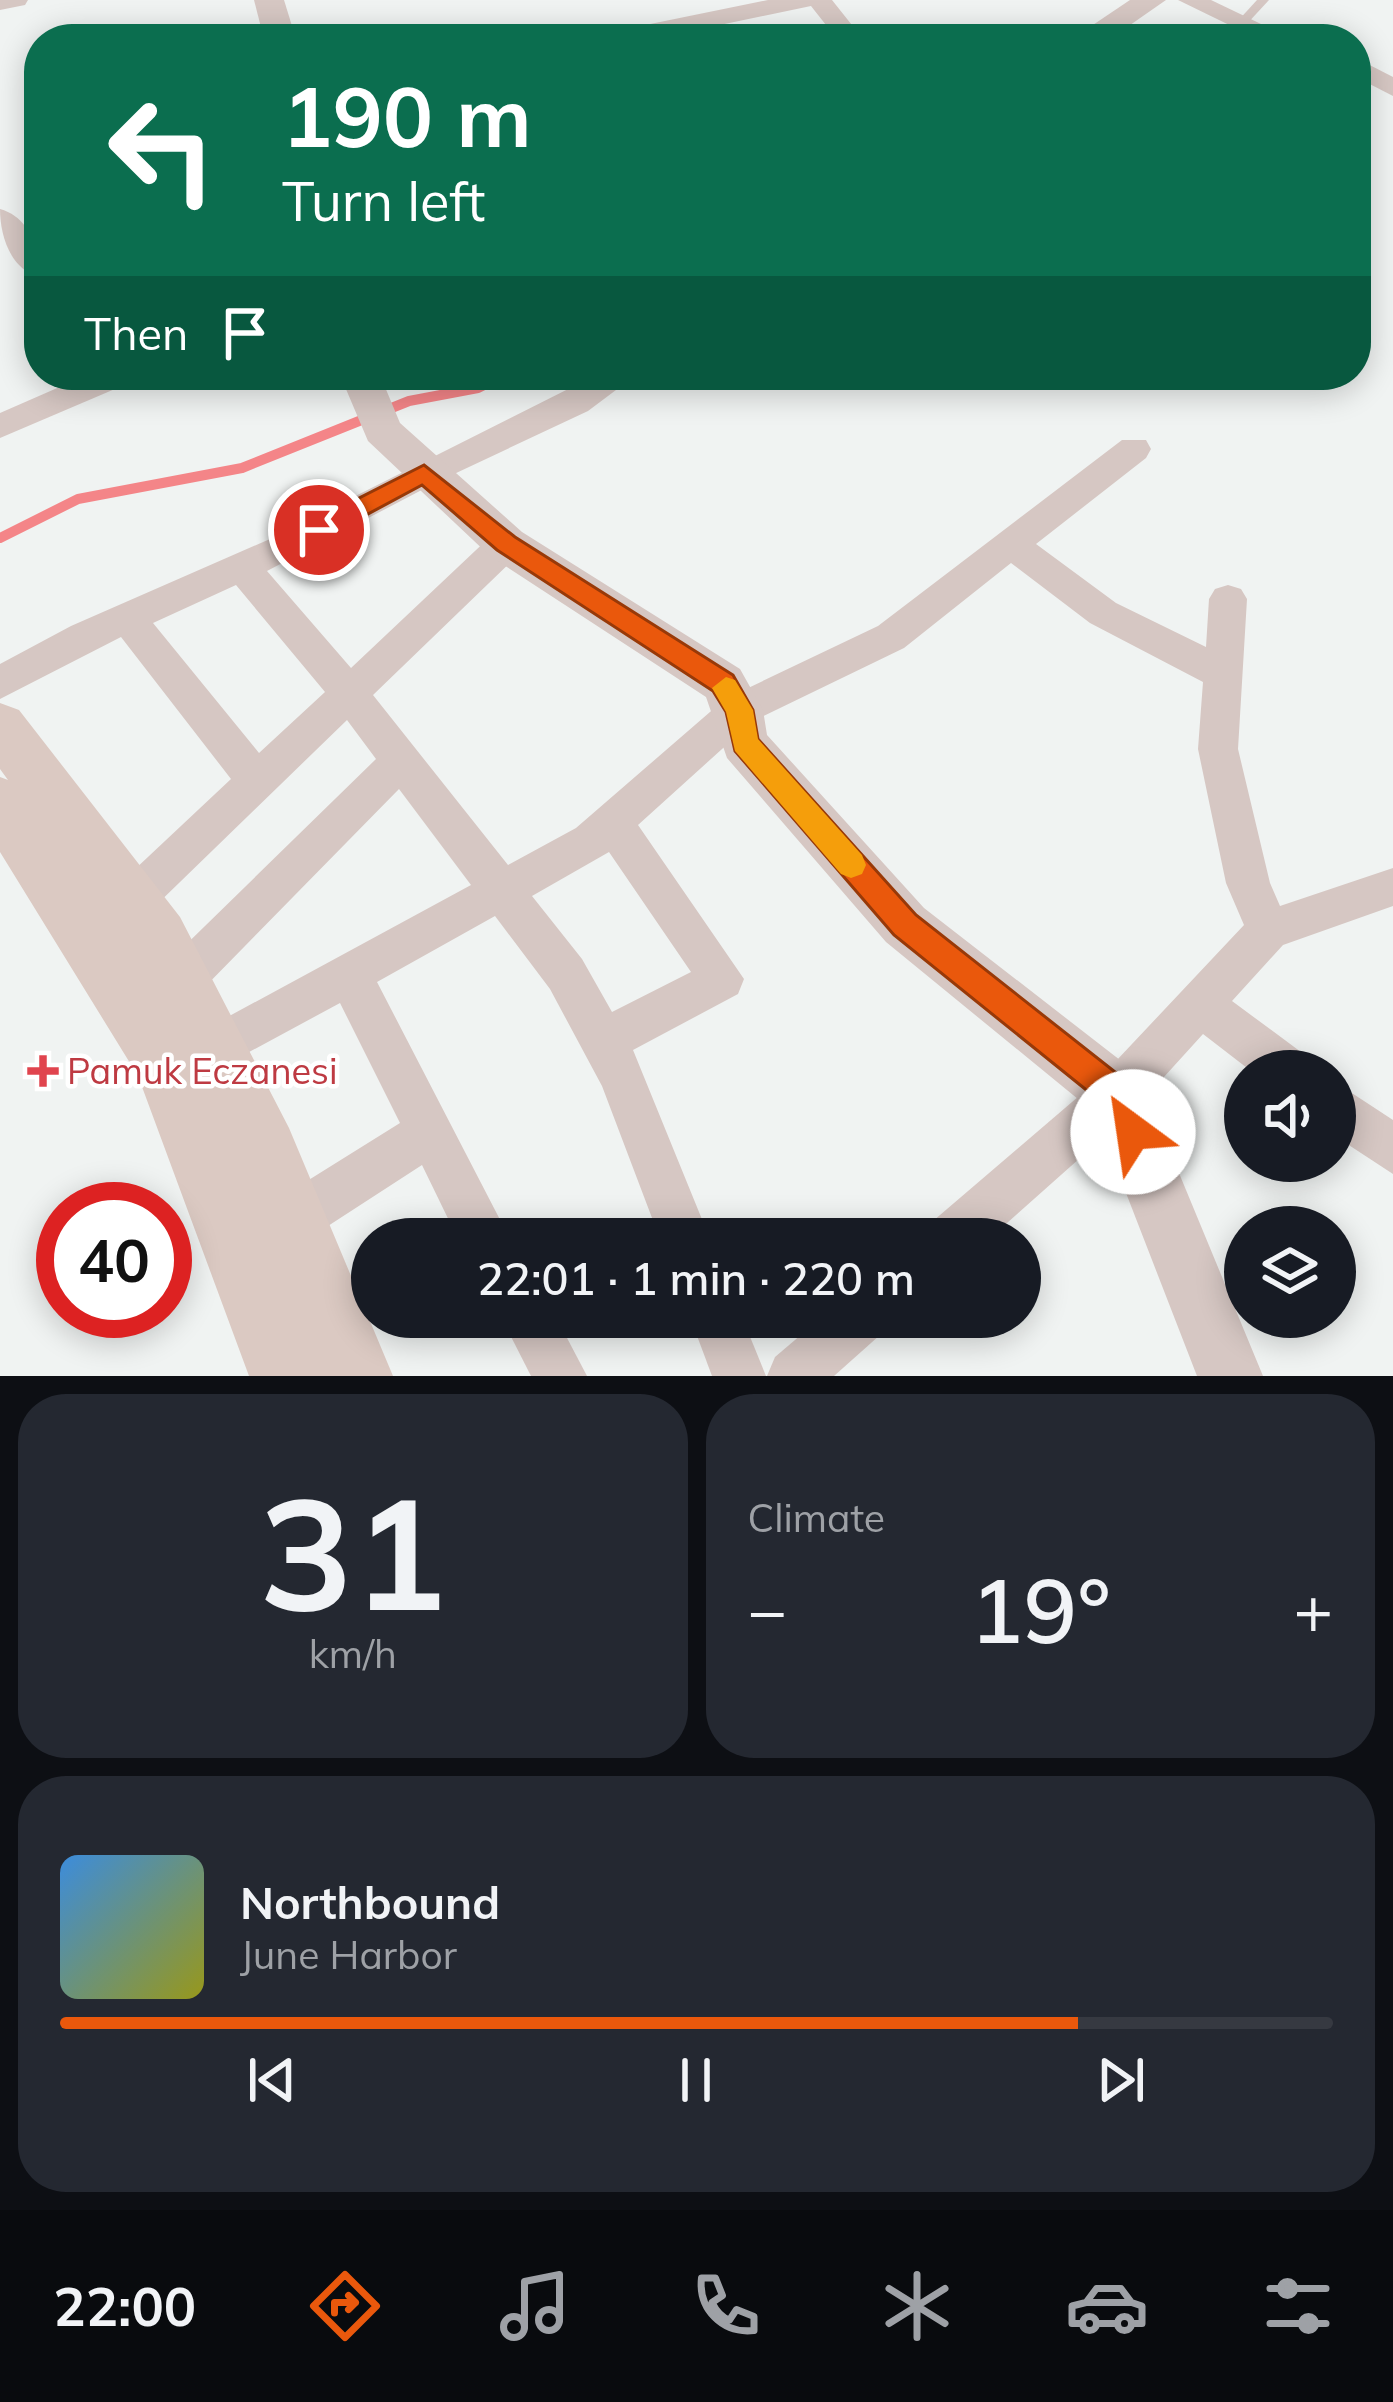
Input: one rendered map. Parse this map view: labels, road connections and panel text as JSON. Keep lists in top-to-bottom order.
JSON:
{
  "places": {
    "health": ["Pamuk Eczanesi"]
  },
  "page": {
    "turn": ["190 m", "Turn left"],
    "then": "Then",
    "limit": "40",
    "trip": "22:01 · 1 min · 220 m",
    "tile": [
      ["31", "km/h"],
      "Climate"
    ],
    "heat": ["−", "19°", "+"],
    "song": ["Northbound", "June Harbor"],
    "tabs": "22:00"
  }
}
